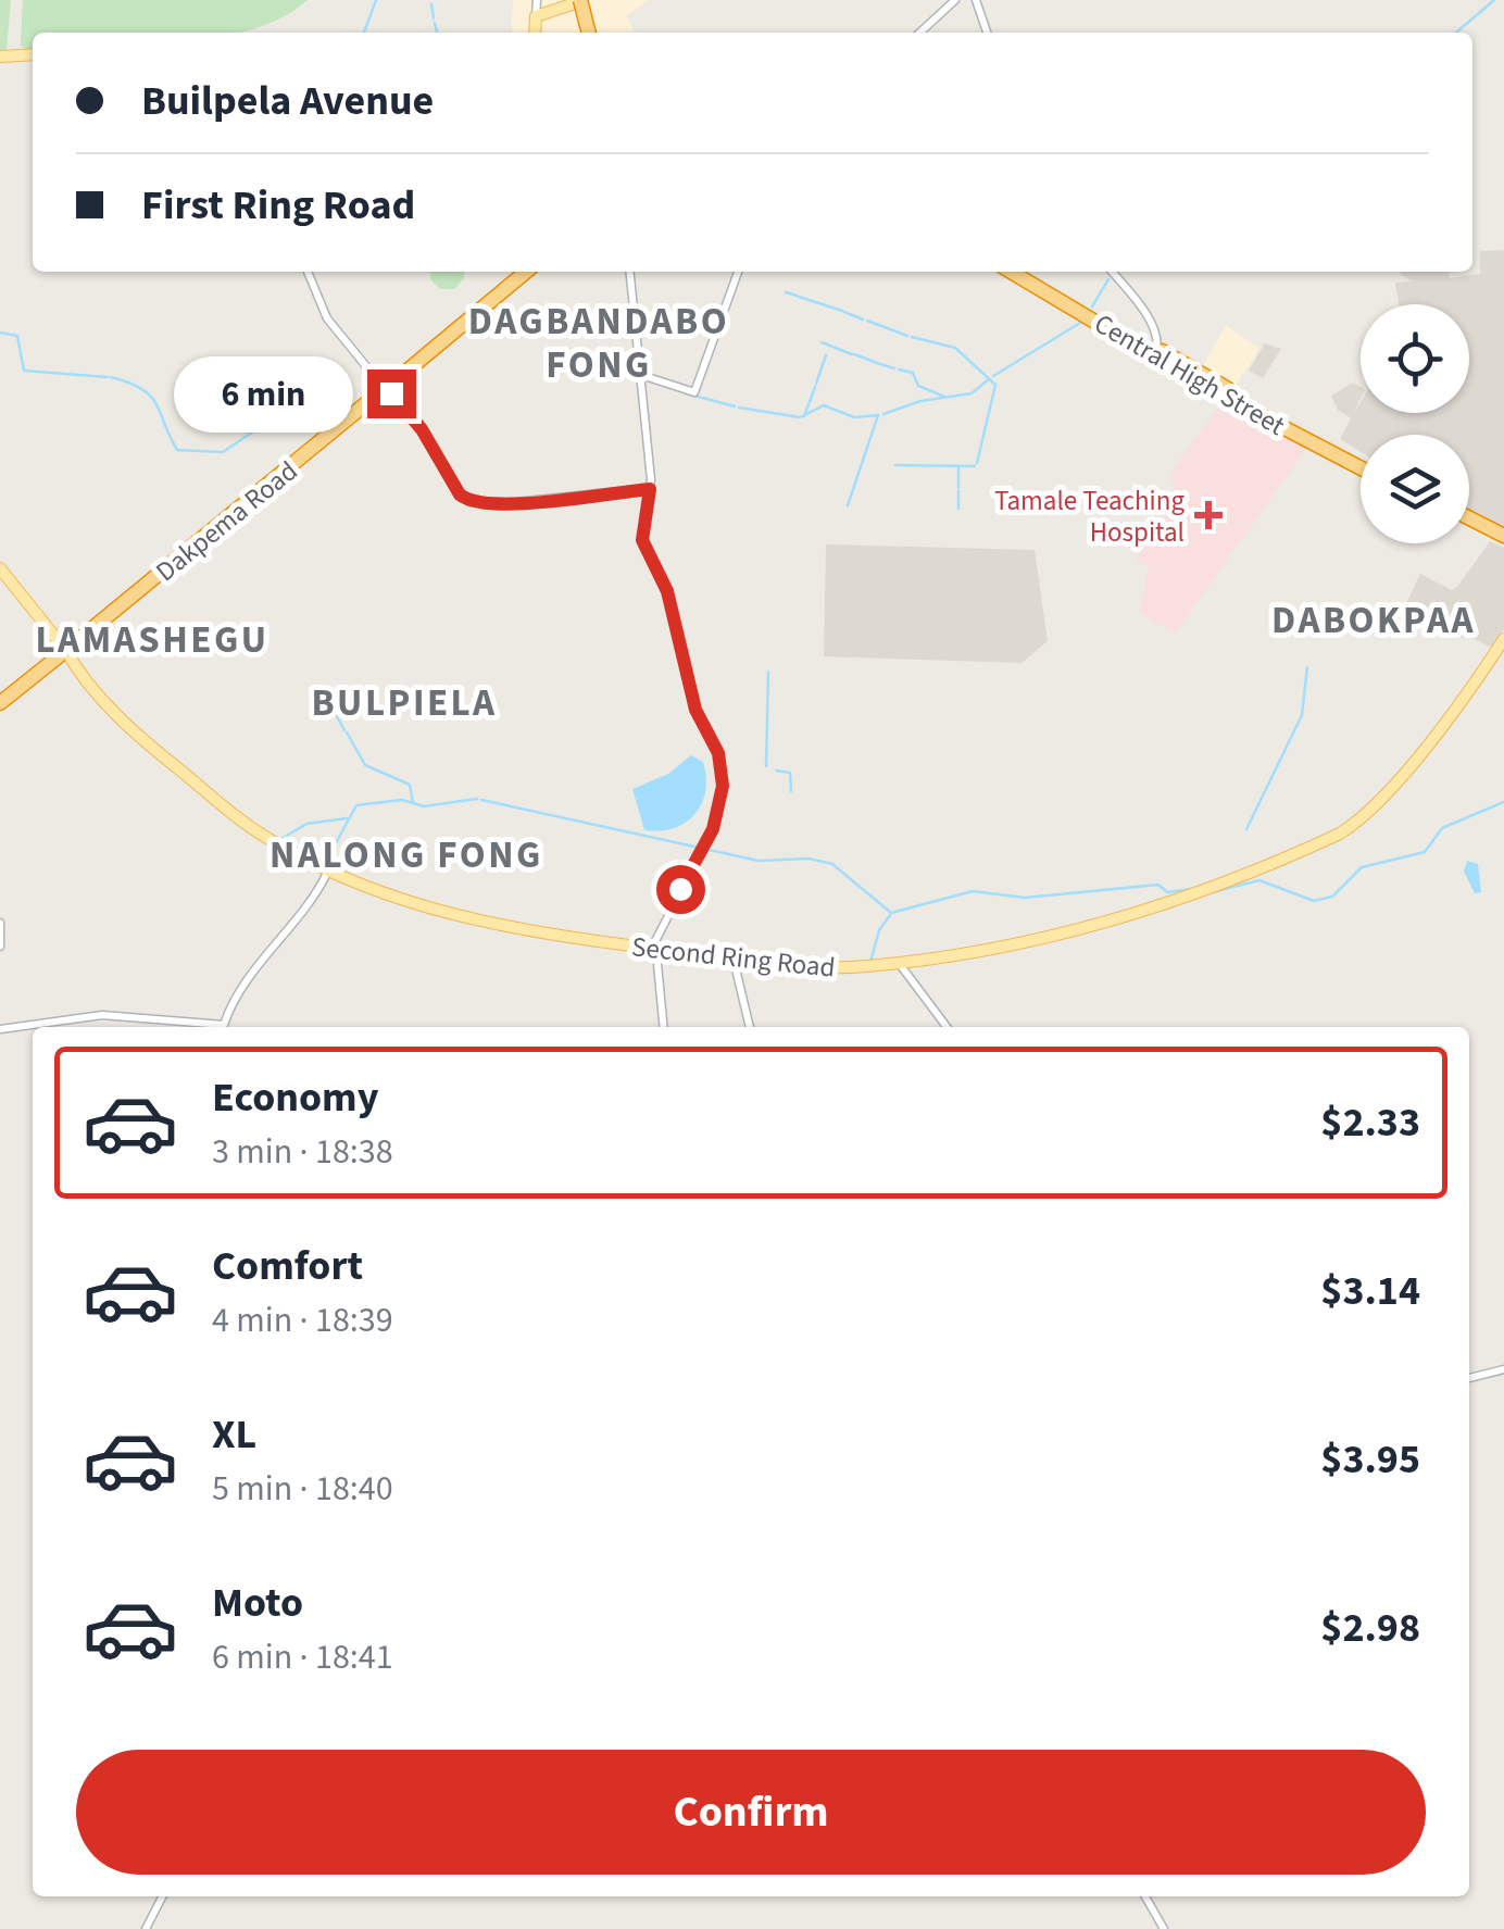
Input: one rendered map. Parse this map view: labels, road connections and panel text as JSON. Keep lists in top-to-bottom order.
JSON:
{
  "streets": {
    "highway": ["Central High Street", "Dakpema Road"],
    "main road": ["Second Ring Road"]
  },
  "crossings": [
    ["Dakpema Road", "Second Ring Road"]
  ],
  "districts": [
    "DAGBANDABO FONG",
    "DABOKPAA",
    "LAMASHEGU",
    "BULPIELA",
    "NALONG FONG"
  ],
  "places": {
    "health": ["Tamale Teaching Hospital"]
  },
  "page": {
    "banner": ["Builpela Avenue", "First Ring Road"],
    "bubble": "6 min",
    "list": [
      {
        "name": "Economy",
        "note": "3 min · 18:38",
        "value": "$2.33"
      },
      {
        "name": "Comfort",
        "note": "4 min · 18:39",
        "value": "$3.14"
      },
      {
        "name": "XL",
        "note": "5 min · 18:40",
        "value": "$3.95"
      },
      {
        "name": "Moto",
        "note": "6 min · 18:41",
        "value": "$2.98"
      }
    ],
    "buttons": "Confirm"
  }
}
